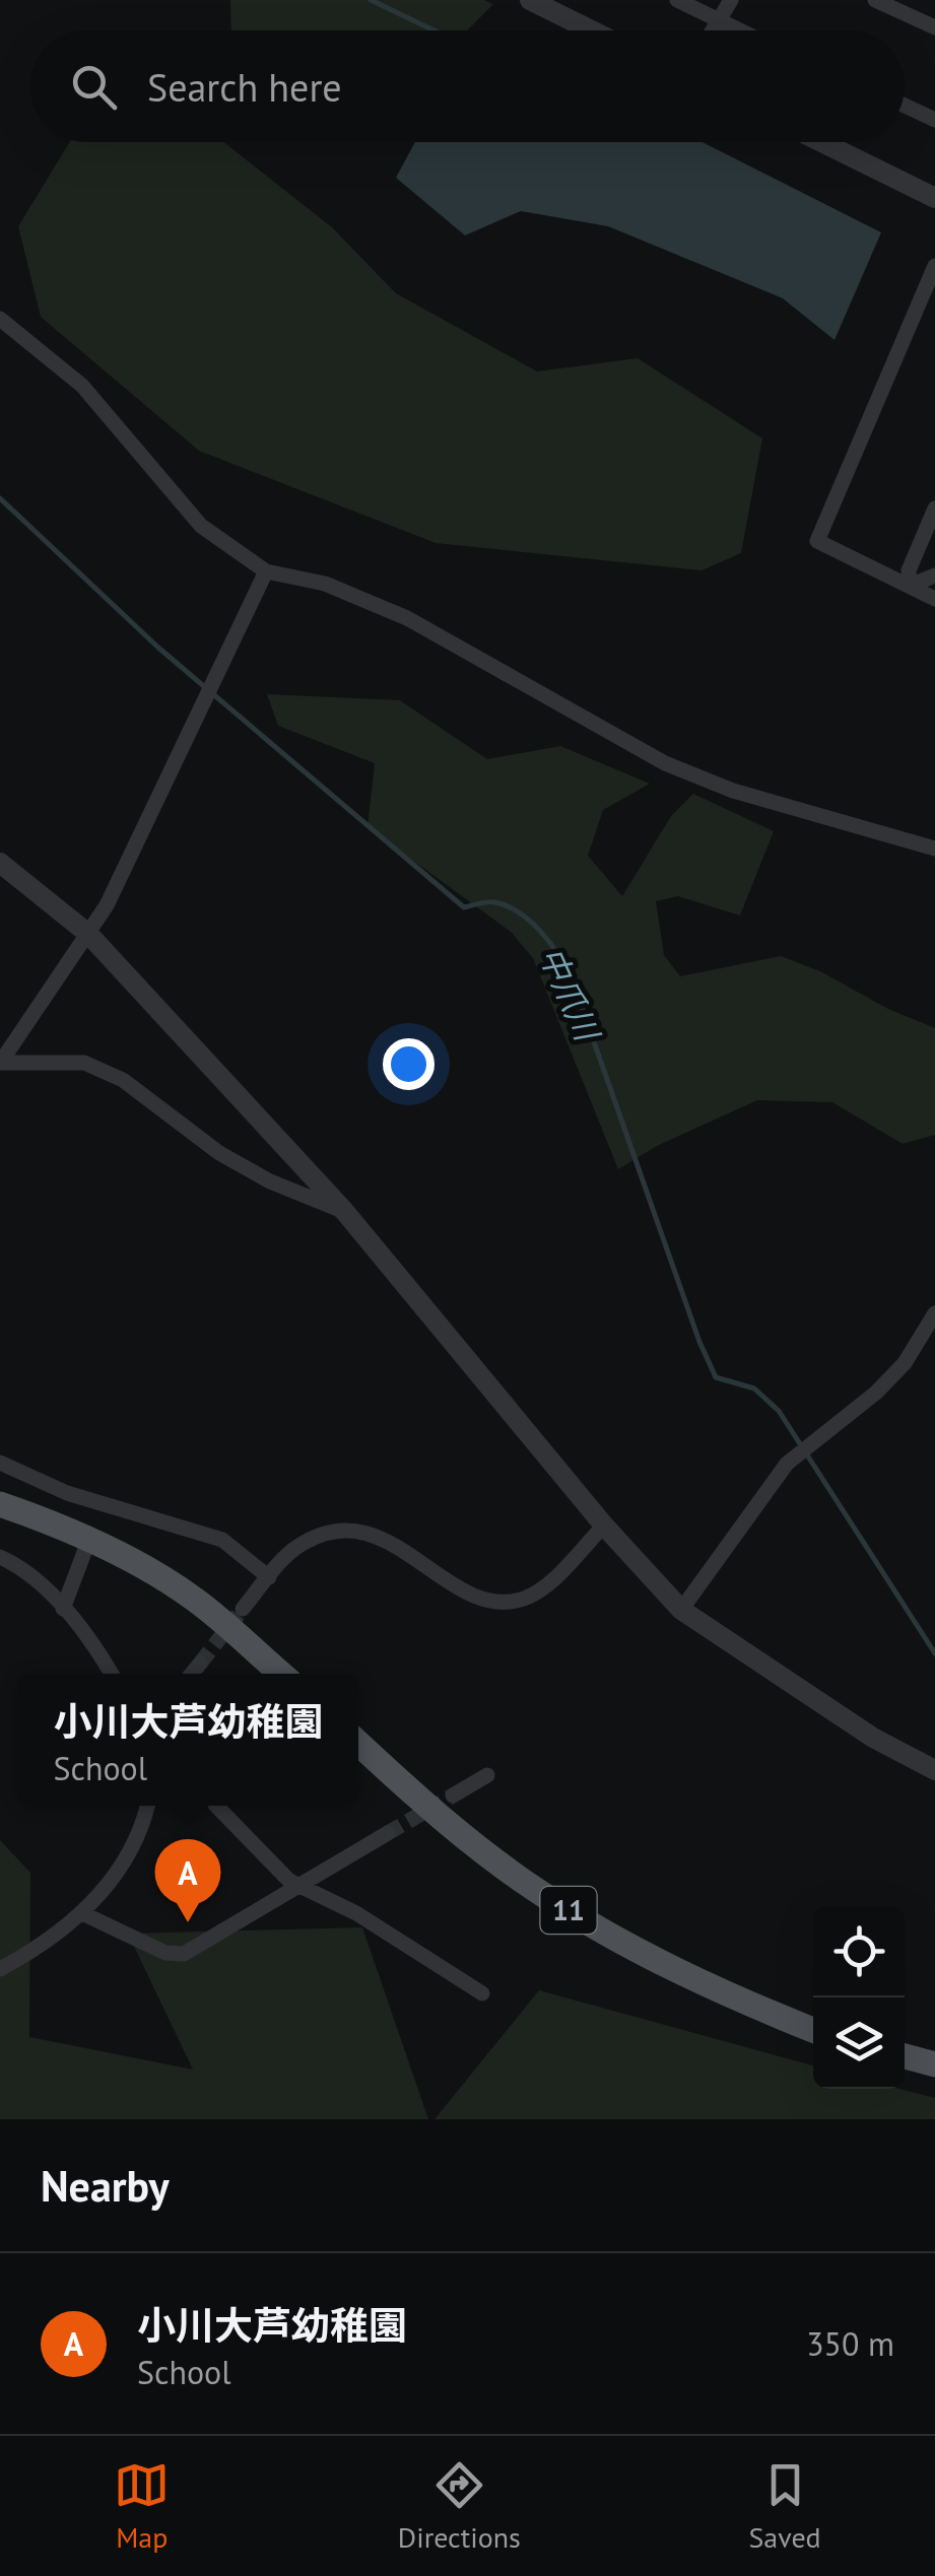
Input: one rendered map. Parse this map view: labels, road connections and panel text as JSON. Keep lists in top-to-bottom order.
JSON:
{
  "streets": {
    "main road": ["11"]
  },
  "water": ["中爪川"],
  "page": {
    "search": "Search here",
    "popup": ["小川大芦幼稚園", "School"],
    "pins": "A",
    "heading": "Nearby",
    "list": [
      {
        "mark": "A",
        "name": "小川大芦幼稚園",
        "note": "School",
        "value": "350 m"
      }
    ],
    "nav": ["Map", "Directions", "Saved"]
  }
}
